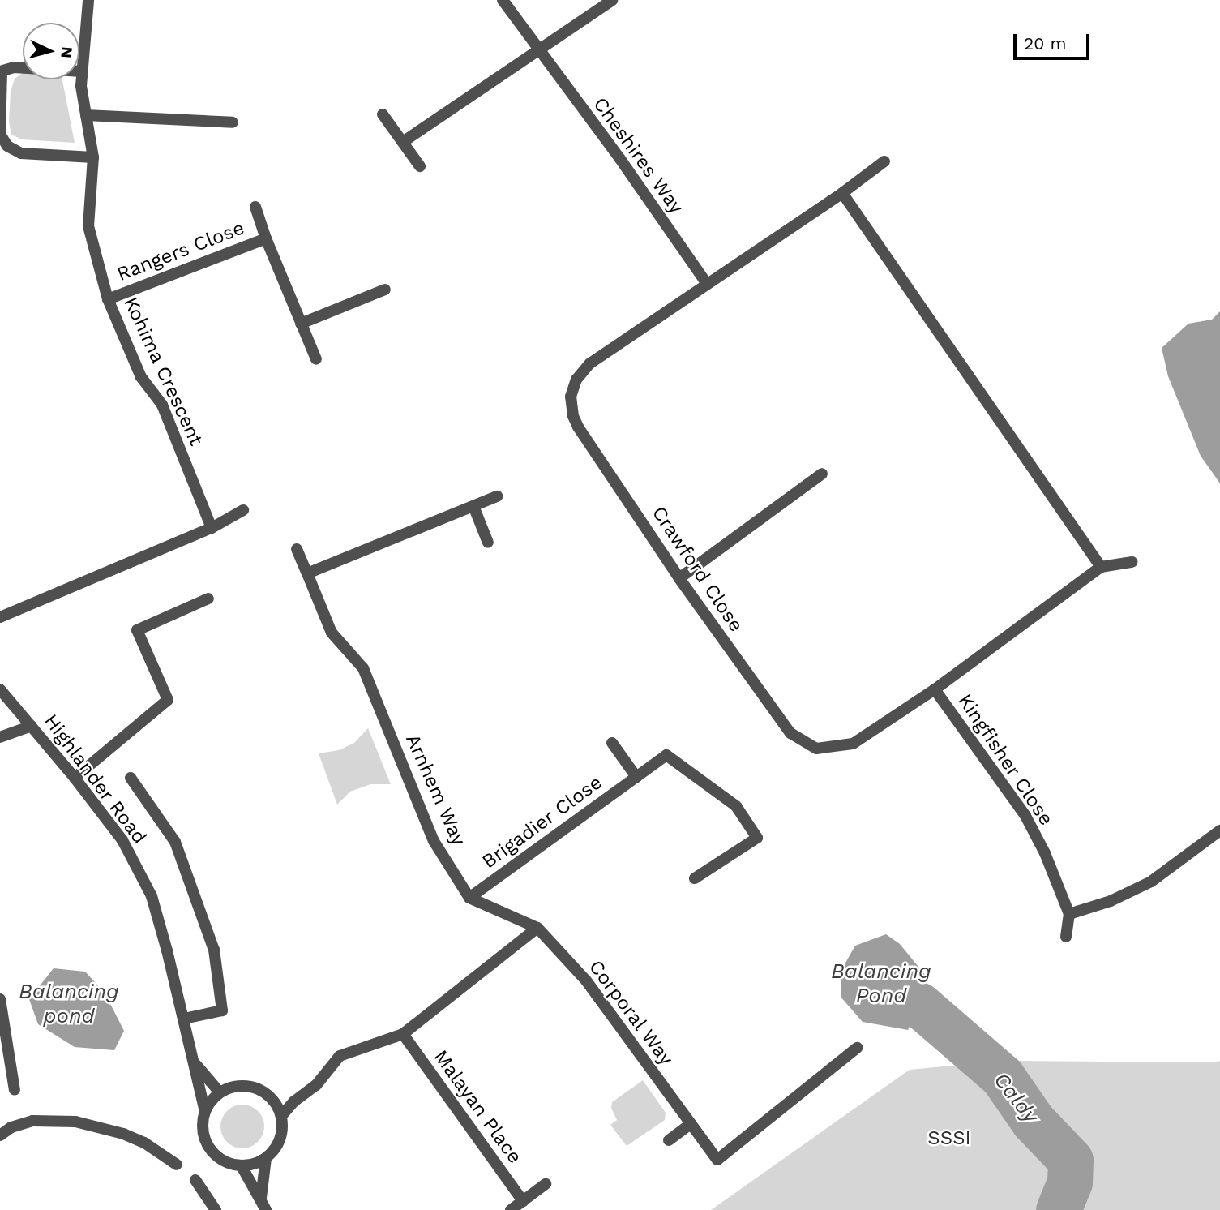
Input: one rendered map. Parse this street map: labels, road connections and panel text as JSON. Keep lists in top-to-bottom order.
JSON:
{
  "streets": {
    "street": [
      "Cheshires Way",
      "Rangers Close",
      "Kohima Crescent",
      "Crawford Close",
      "Kingfisher Close",
      "Highlander Road",
      "Arnhem Way",
      "Brigadier Close",
      "Corporal Way",
      "Malayan Place"
    ]
  },
  "crossings": [
    ["Cheshires Way", "Crawford Close"],
    ["Rangers Close", "Kohima Crescent"],
    ["Crawford Close", "Kingfisher Close"],
    ["Arnhem Way", "Brigadier Close"]
  ],
  "water": ["Balancing Pond", "Balancing pond", "Caldy"],
  "parks": ["SSSI"],
  "scale_bar": "20 m",
  "north": "right"
}
